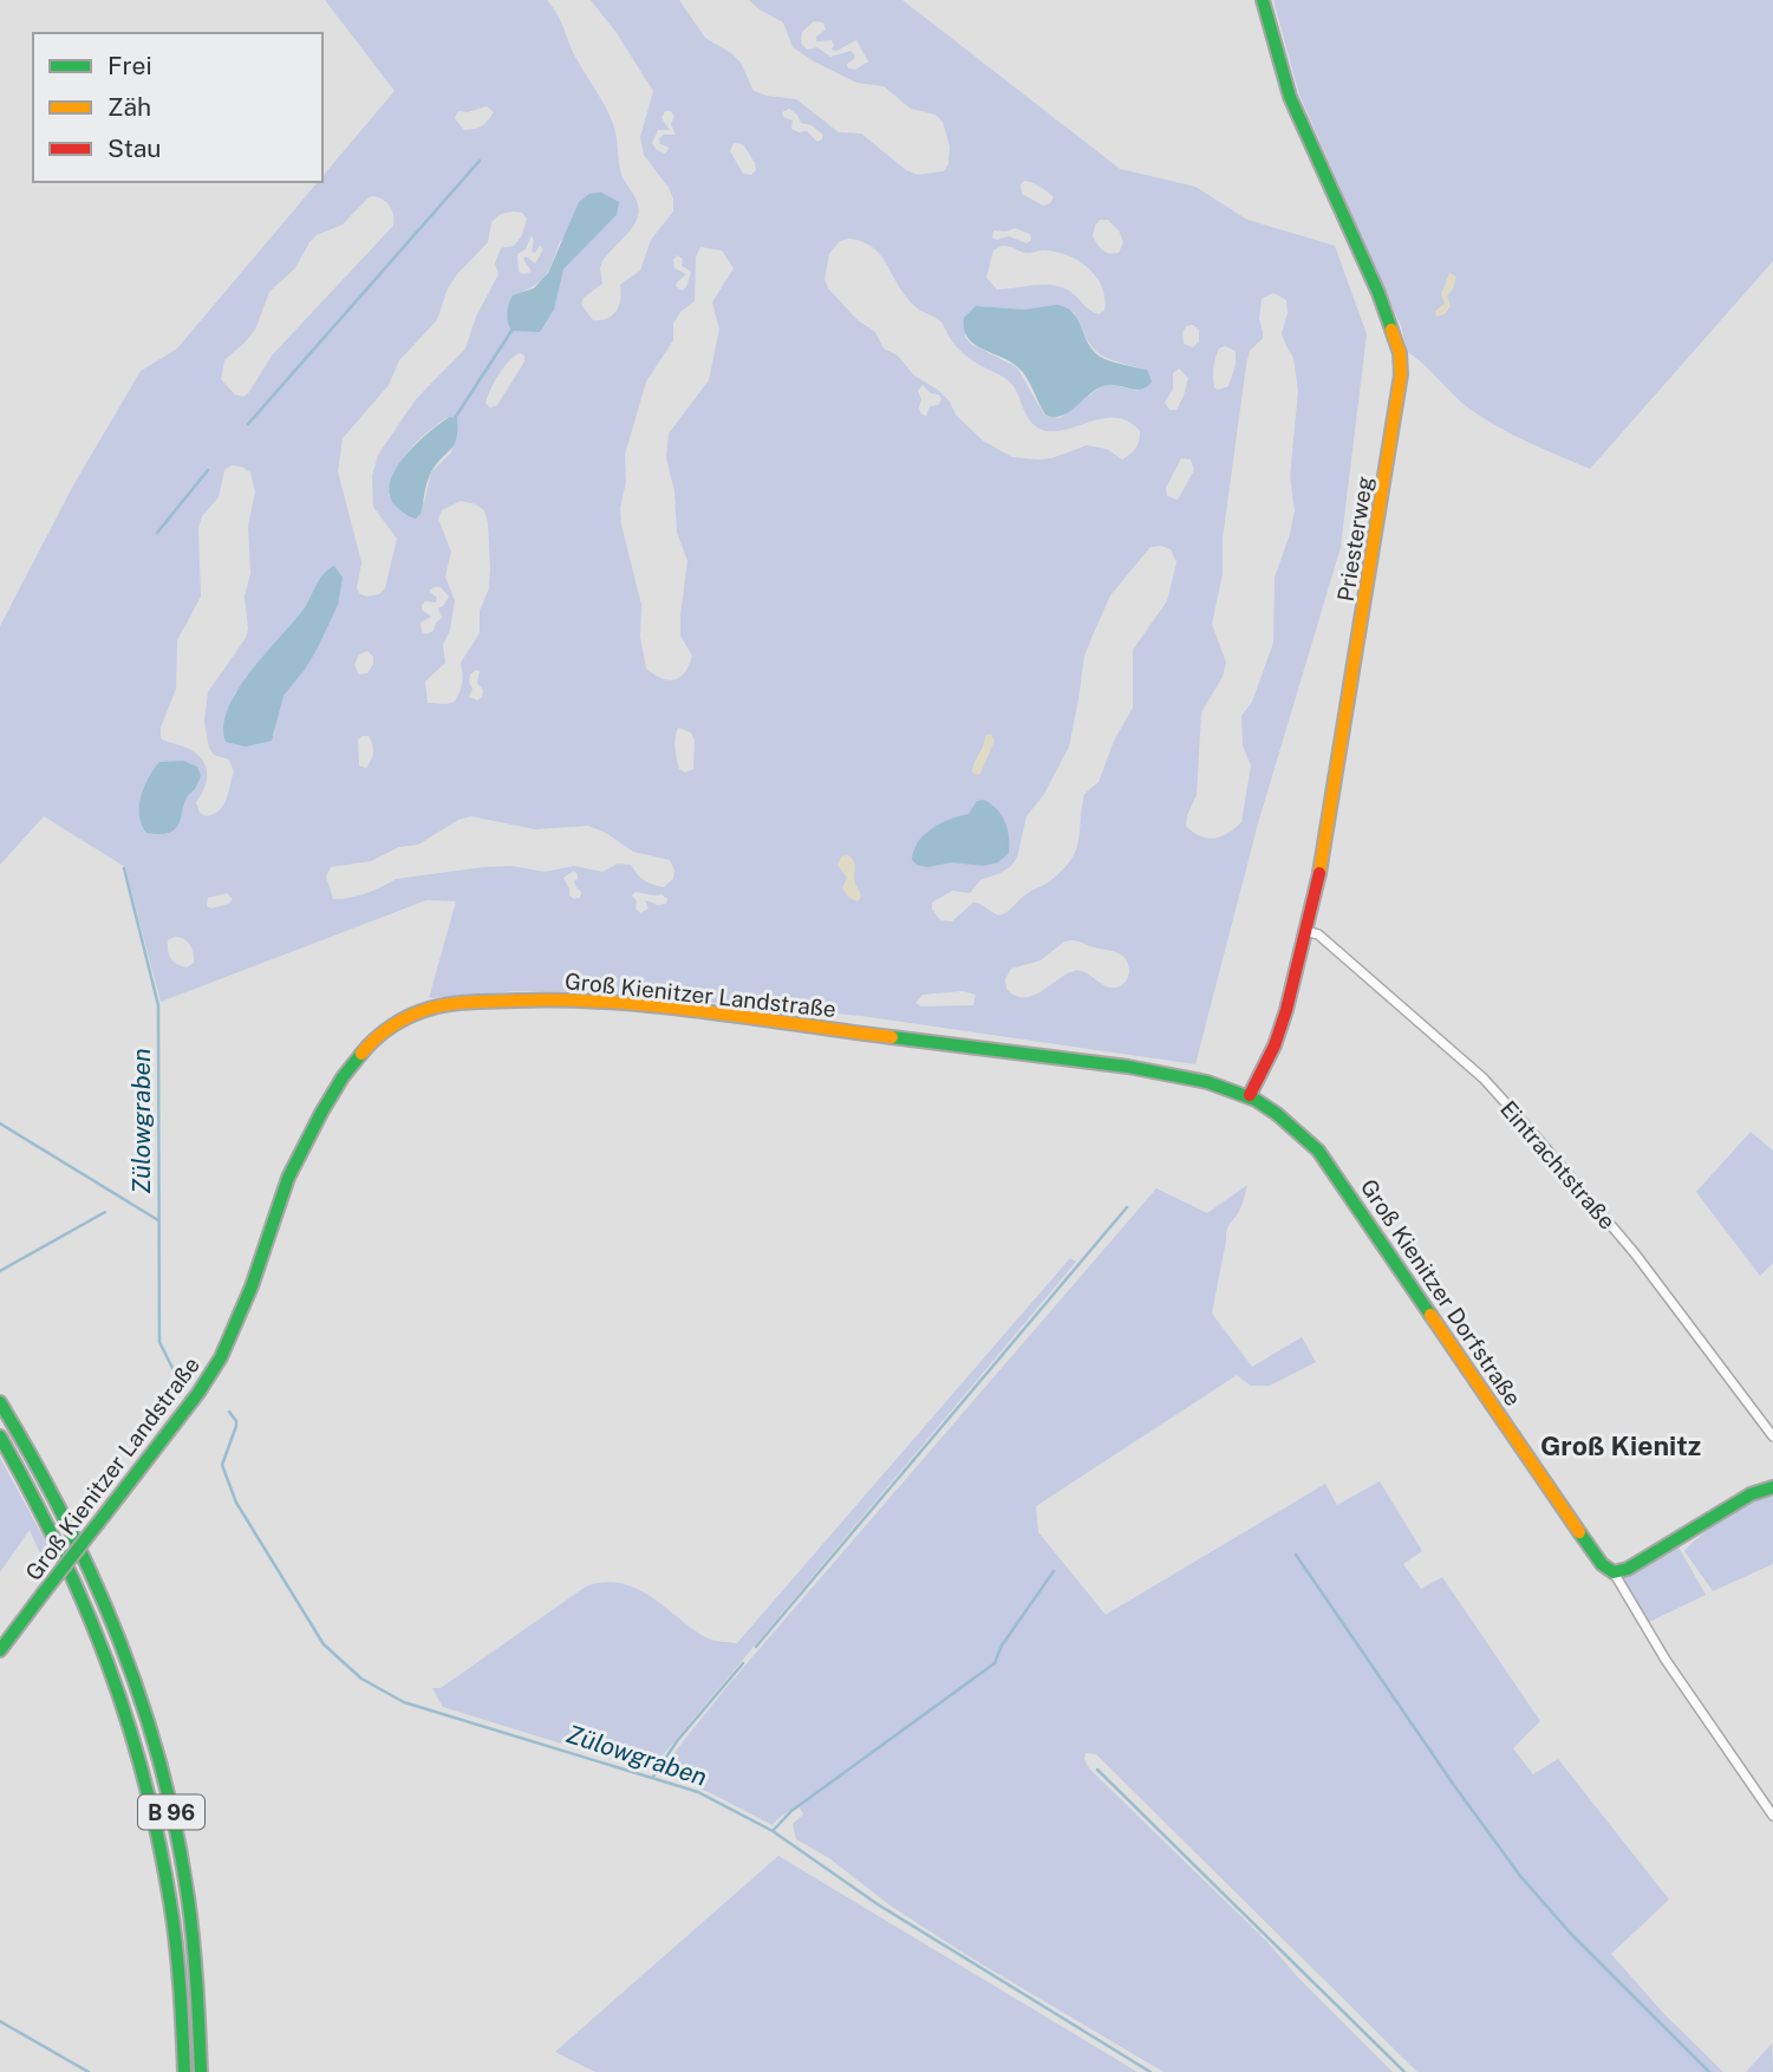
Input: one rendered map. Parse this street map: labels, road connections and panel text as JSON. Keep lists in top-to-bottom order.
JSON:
{
  "streets": {
    "main road": [
      "Priesterweg",
      "Groß Kienitzer Landstraße",
      "Groß Kienitzer Dorfstraße",
      "B 96"
    ],
    "street": ["Eintrachtstraße"]
  },
  "crossings": [
    ["Priesterweg", "Eintrachtstraße"],
    ["Priesterweg", "Groß Kienitzer Dorfstraße"],
    ["Groß Kienitzer Landstraße", "Groß Kienitzer Dorfstraße"]
  ],
  "districts": ["Groß Kienitz"],
  "water": ["Zülowgraben"],
  "legend": ["Frei", "Zäh", "Stau"]
}
